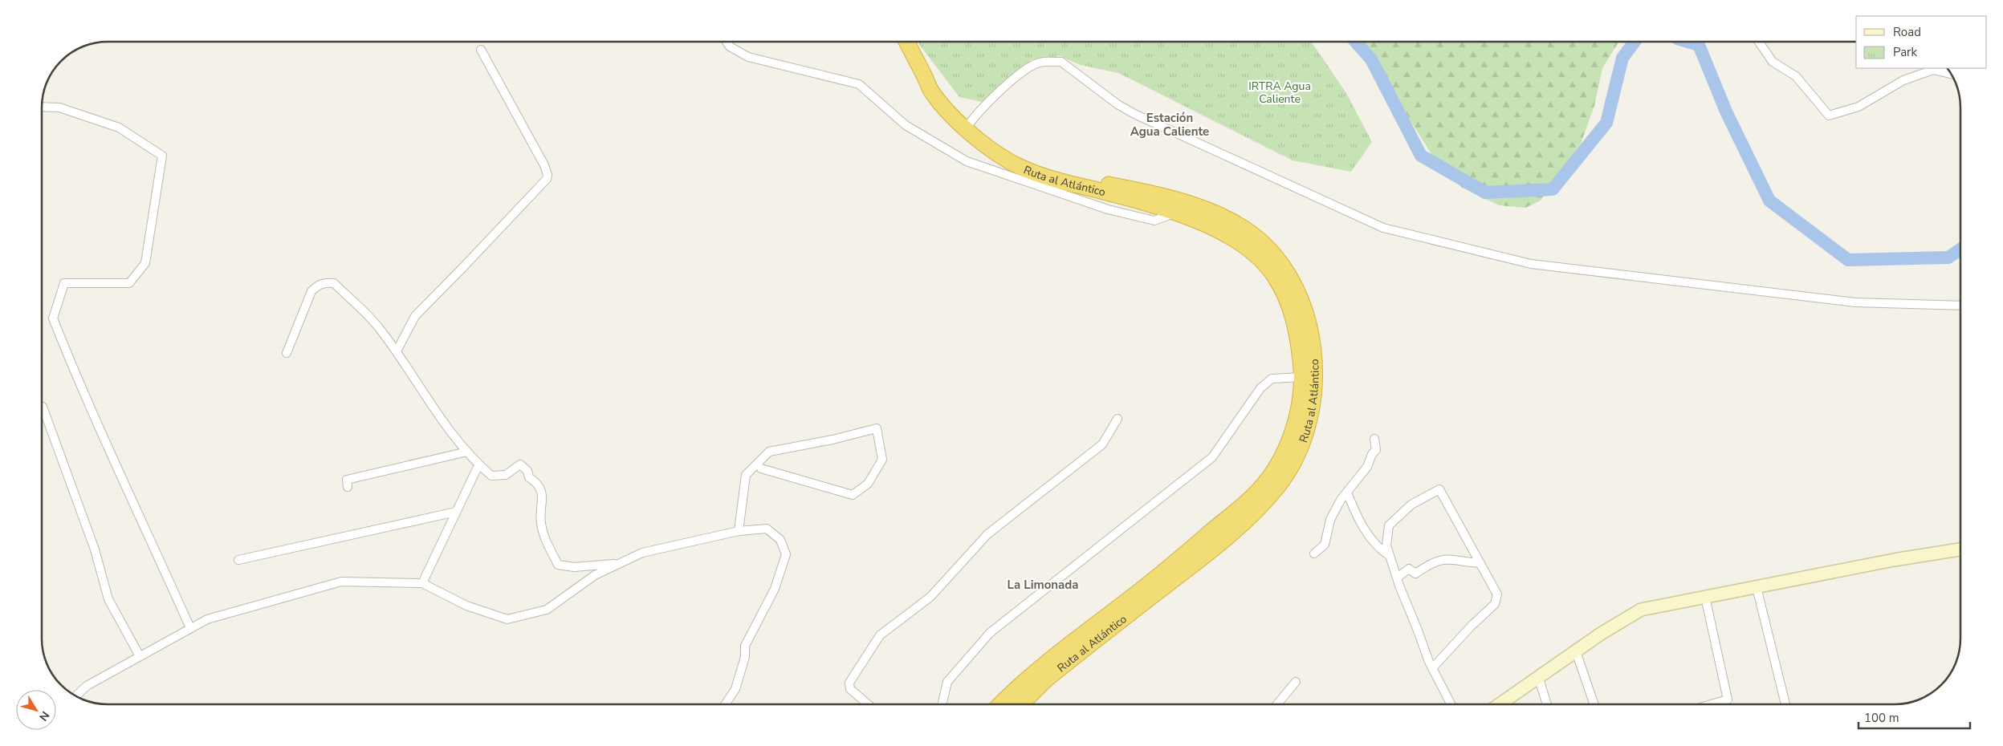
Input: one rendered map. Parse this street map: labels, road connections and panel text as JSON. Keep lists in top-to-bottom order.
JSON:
{
  "streets": {
    "highway": ["Ruta al Atlántico"]
  },
  "districts": ["Estación Agua Caliente", "La Limonada"],
  "parks": ["IRTRA Agua Caliente"],
  "legend": ["Road", "Park"],
  "scale_bar": "100 m",
  "north": "bottom right"
}
